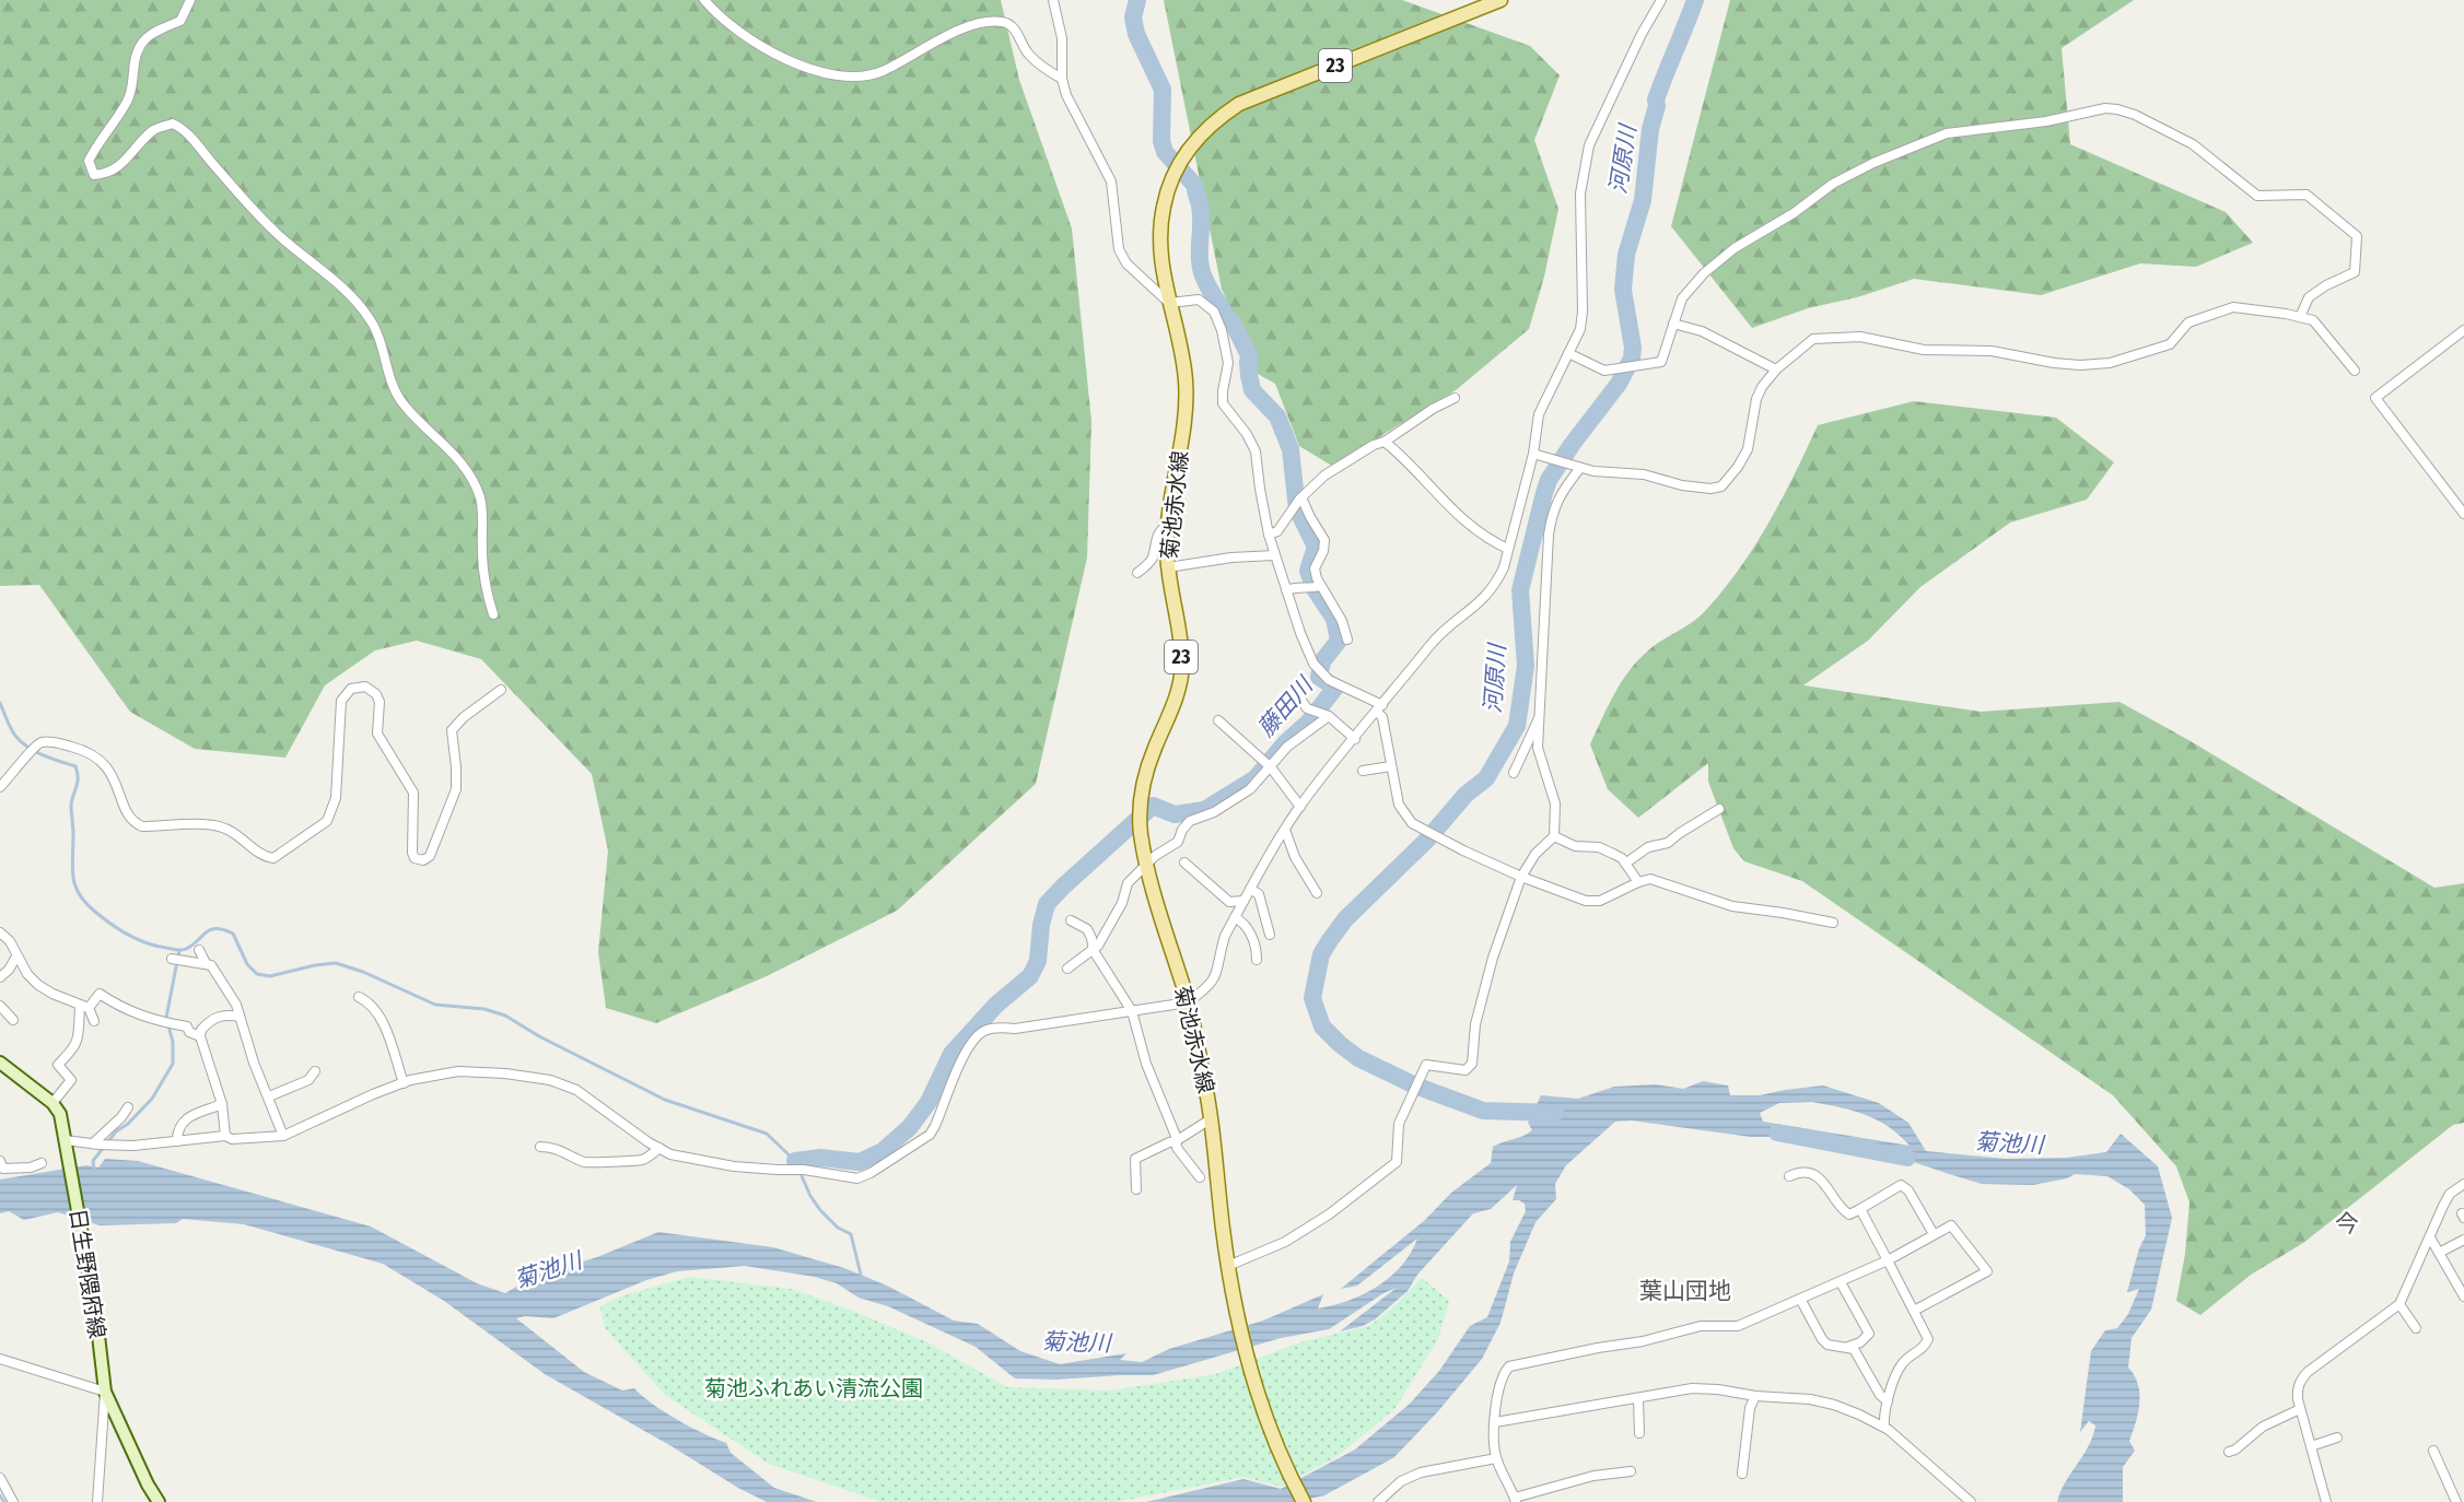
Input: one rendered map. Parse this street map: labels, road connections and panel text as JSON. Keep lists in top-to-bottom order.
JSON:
{
  "streets": {
    "main road": ["23", "菊池赤水線", "日生野隈府線"]
  },
  "districts": ["今", "葉山団地"],
  "water": ["河原川", "藤田川", "菊池川"],
  "parks": ["菊池ふれあい清流公園"]
}
